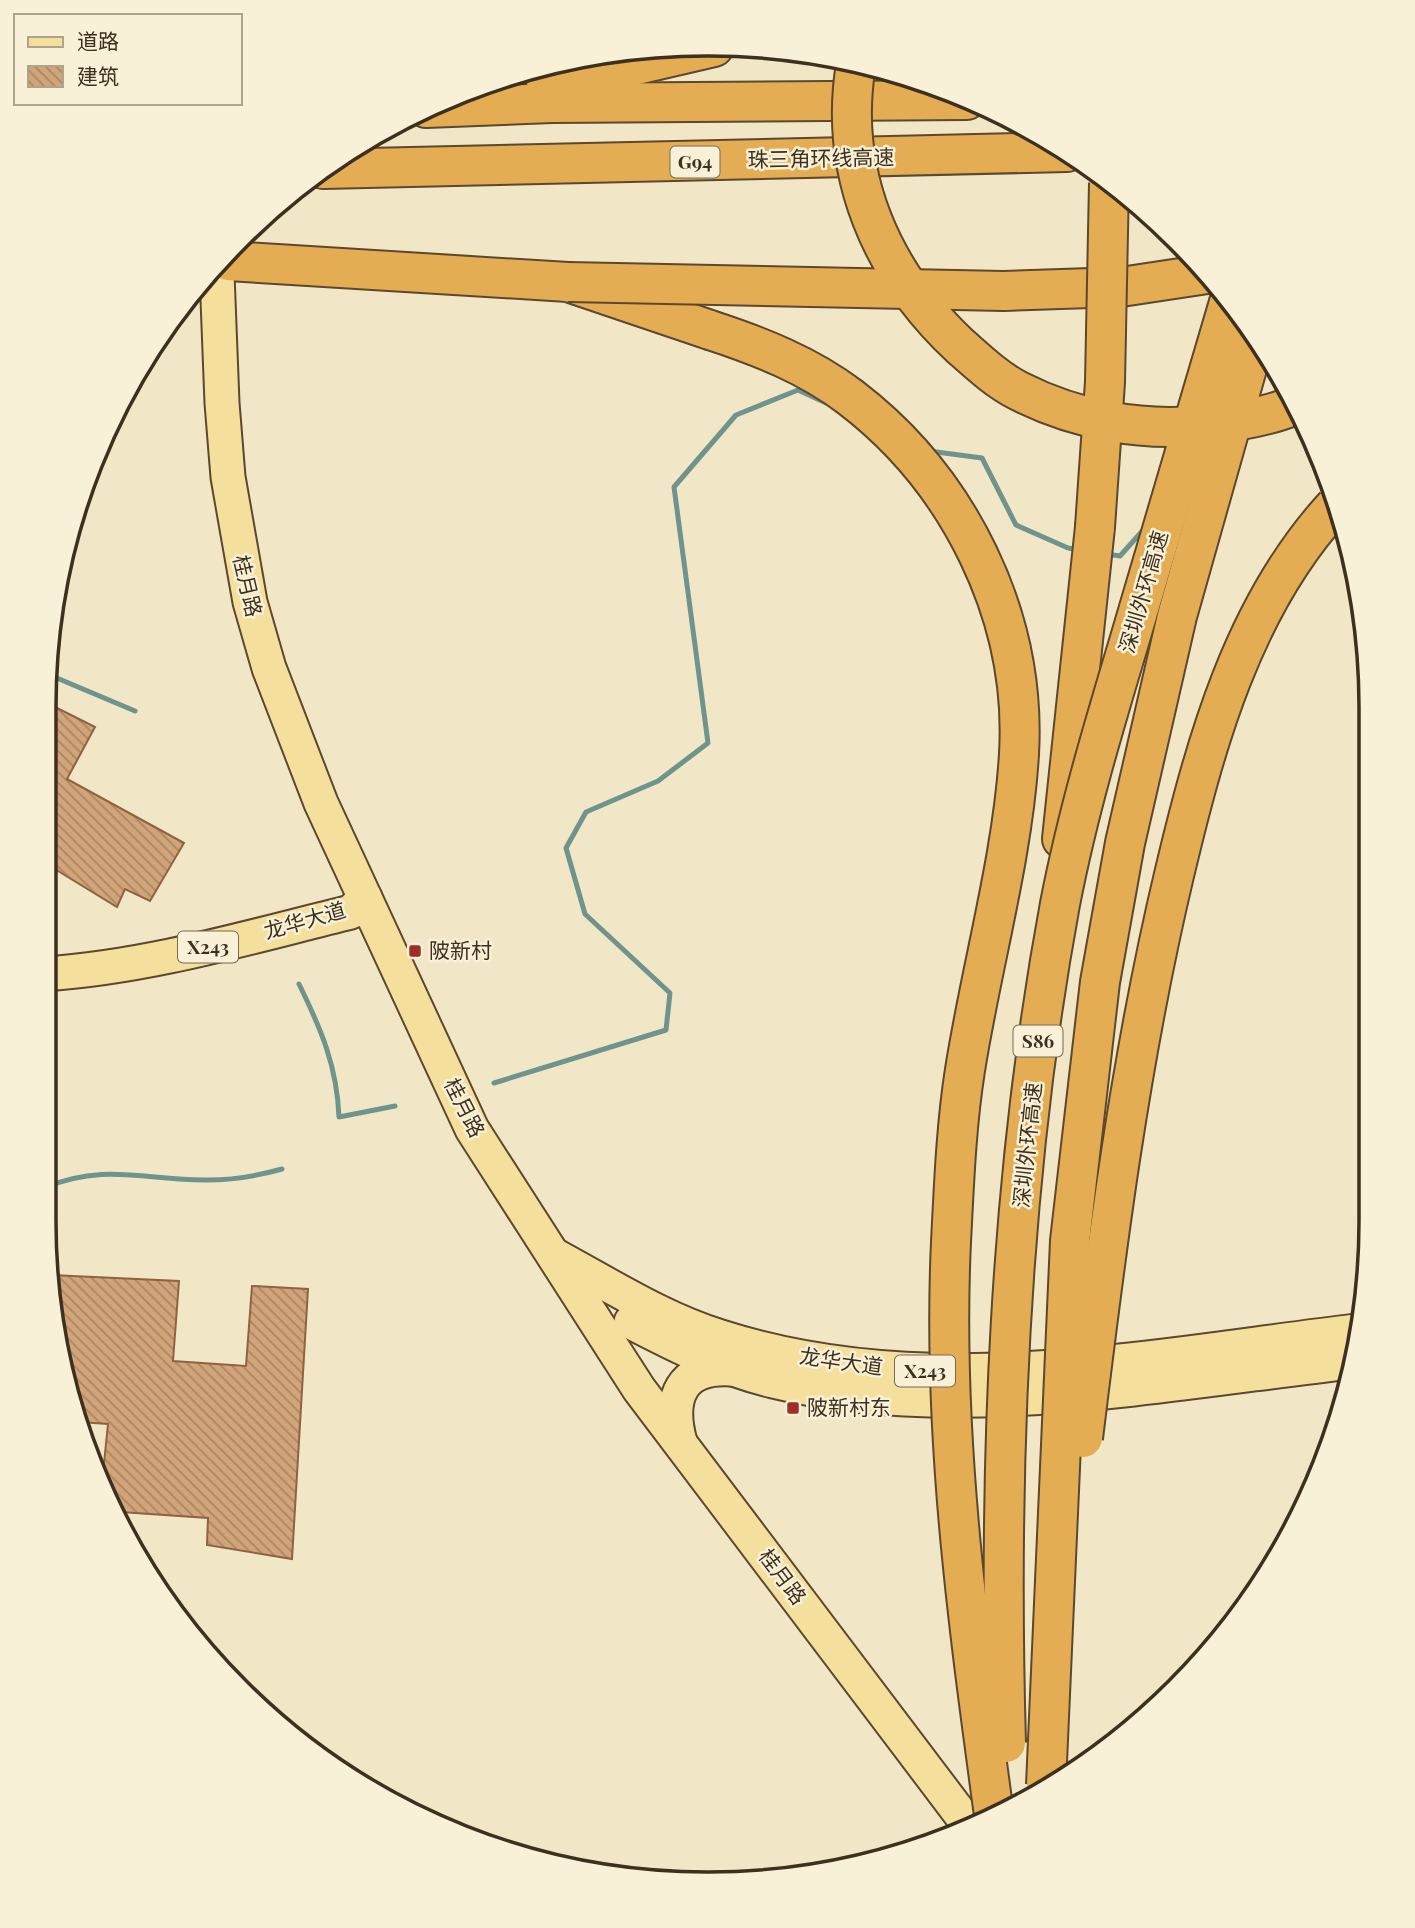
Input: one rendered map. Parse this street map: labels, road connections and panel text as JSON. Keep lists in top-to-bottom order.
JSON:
{
  "streets": {
    "highway": [
      "珠三角环线高速",
      "G94",
      "深圳外环高速",
      "S86"
    ],
    "main road": ["桂月路", "龙华大道", "X243"]
  },
  "crossings": [
    ["桂月路", "龙华大道"]
  ],
  "places": {
    "transit": ["陂新村", "陂新村东"]
  },
  "legend": ["道路", "建筑"]
}
